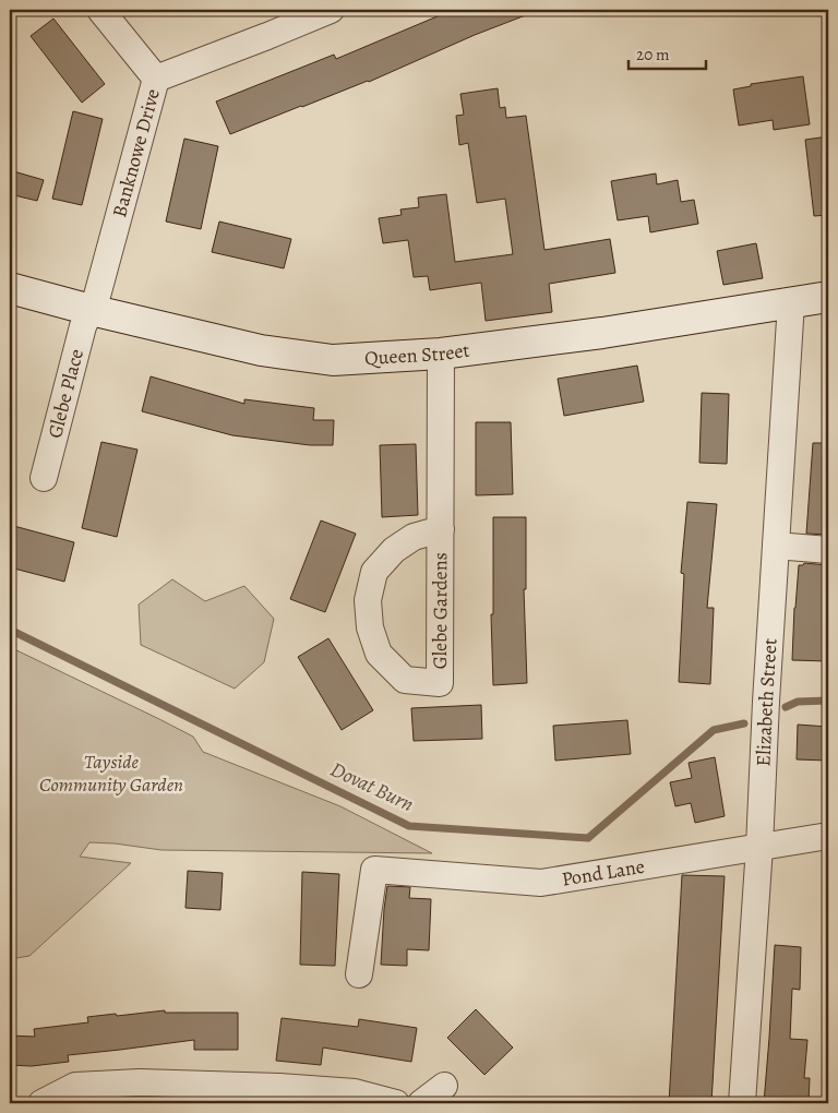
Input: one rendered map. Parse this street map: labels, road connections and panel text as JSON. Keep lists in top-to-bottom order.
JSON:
{
  "streets": {
    "main road": ["Queen Street"],
    "street": [
      "Banknowe Drive",
      "Glebe Place",
      "Glebe Gardens",
      "Elizabeth Street",
      "Pond Lane"
    ]
  },
  "crossings": [
    ["Banknowe Drive", "Queen Street"],
    ["Banknowe Drive", "Glebe Place"],
    ["Queen Street", "Glebe Place"],
    ["Queen Street", "Glebe Gardens"],
    ["Queen Street", "Elizabeth Street"],
    ["Elizabeth Street", "Pond Lane"]
  ],
  "water": ["Dovat Burn"],
  "parks": ["Tayside Community Garden"],
  "scale_bar": "20 m"
}
